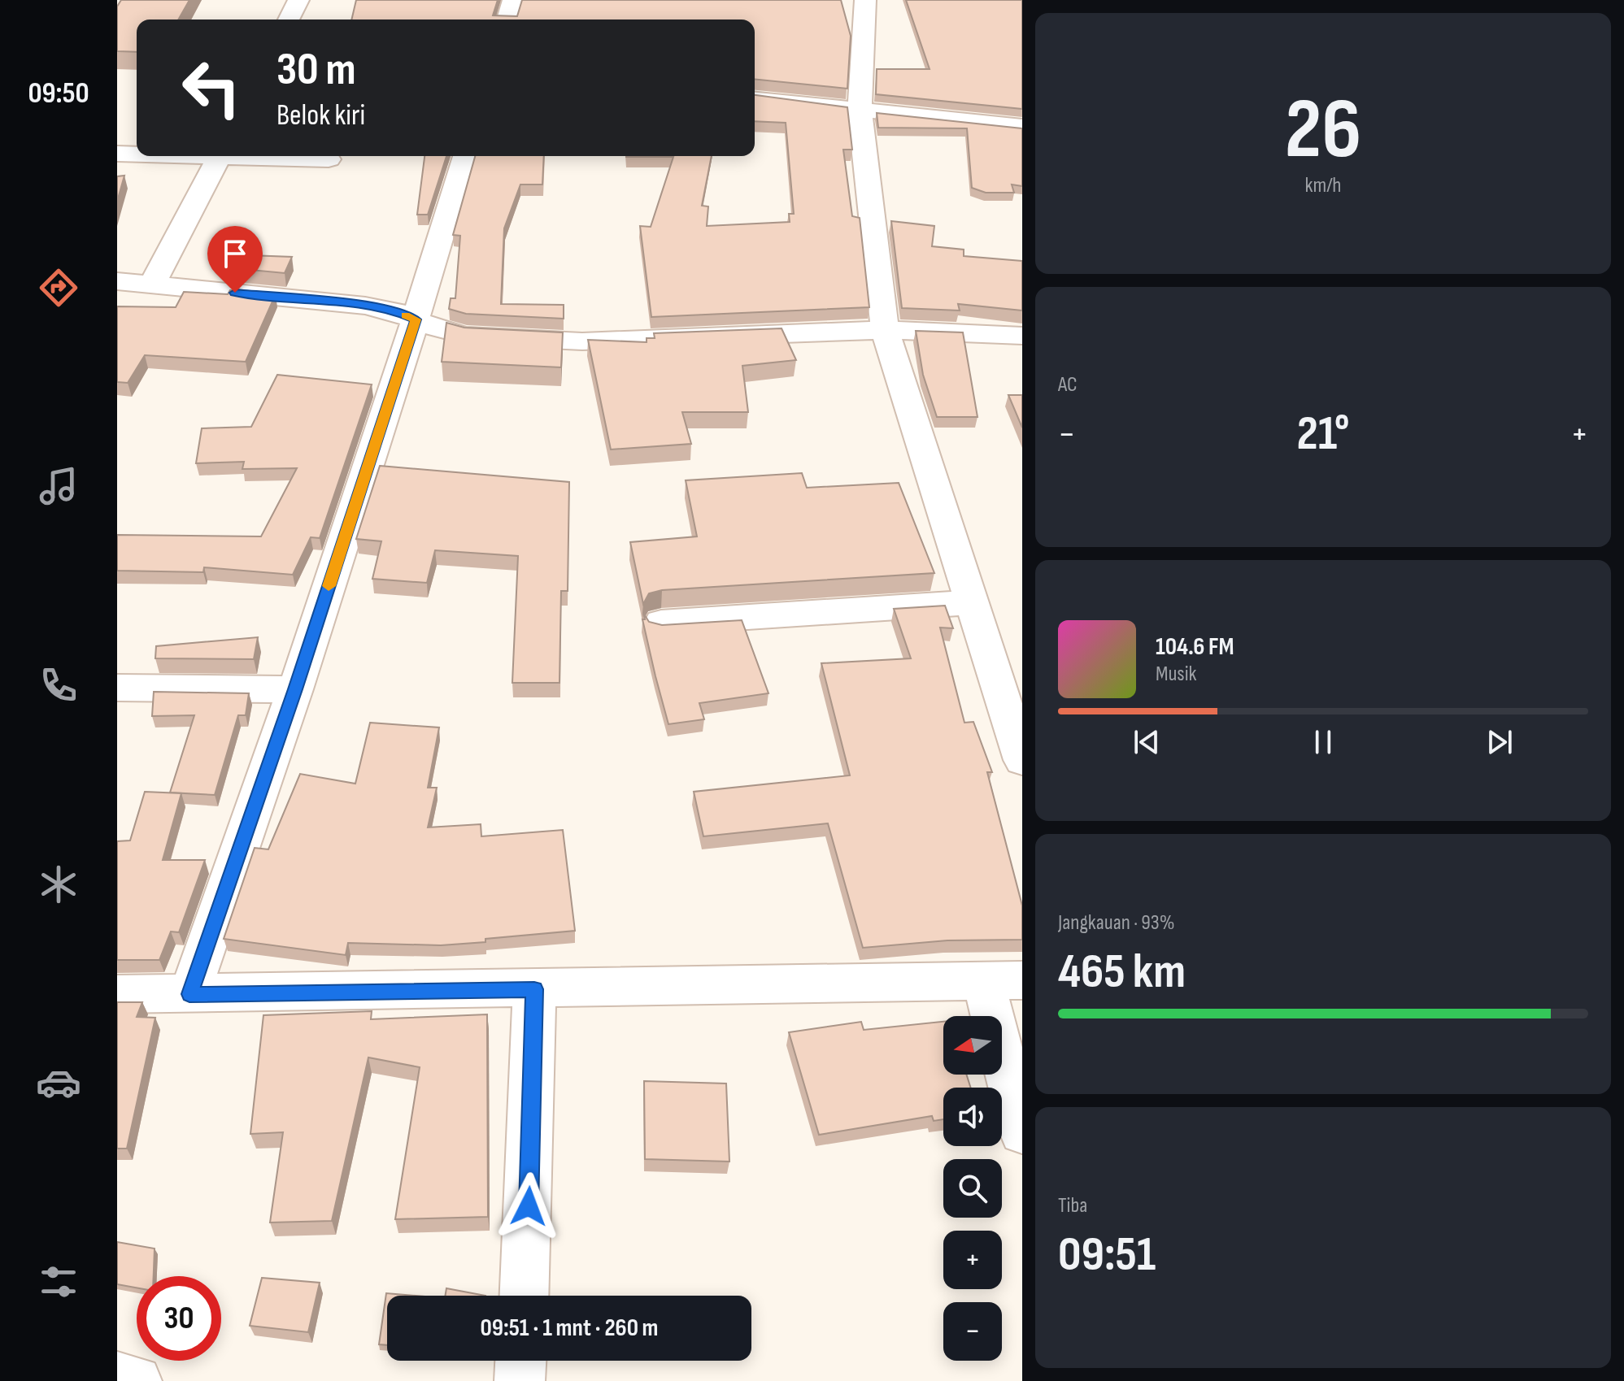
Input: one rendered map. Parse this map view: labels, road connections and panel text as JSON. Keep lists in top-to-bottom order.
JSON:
{
  "north": "left",
  "page": {
    "tabs": "09:50",
    "tile": [
      ["26", "km/h"],
      "AC",
      ["Jangkauan · 93%", "465 km"],
      ["Tiba", "09:51"]
    ],
    "turn": ["30 m", "Belok kiri"],
    "heat": ["−", "21°", "+"],
    "song": ["104.6 FM", "Musik"],
    "map_buttons": ["+", "−"],
    "limit": "30",
    "trip": "09:51 · 1 mnt · 260 m"
  }
}
